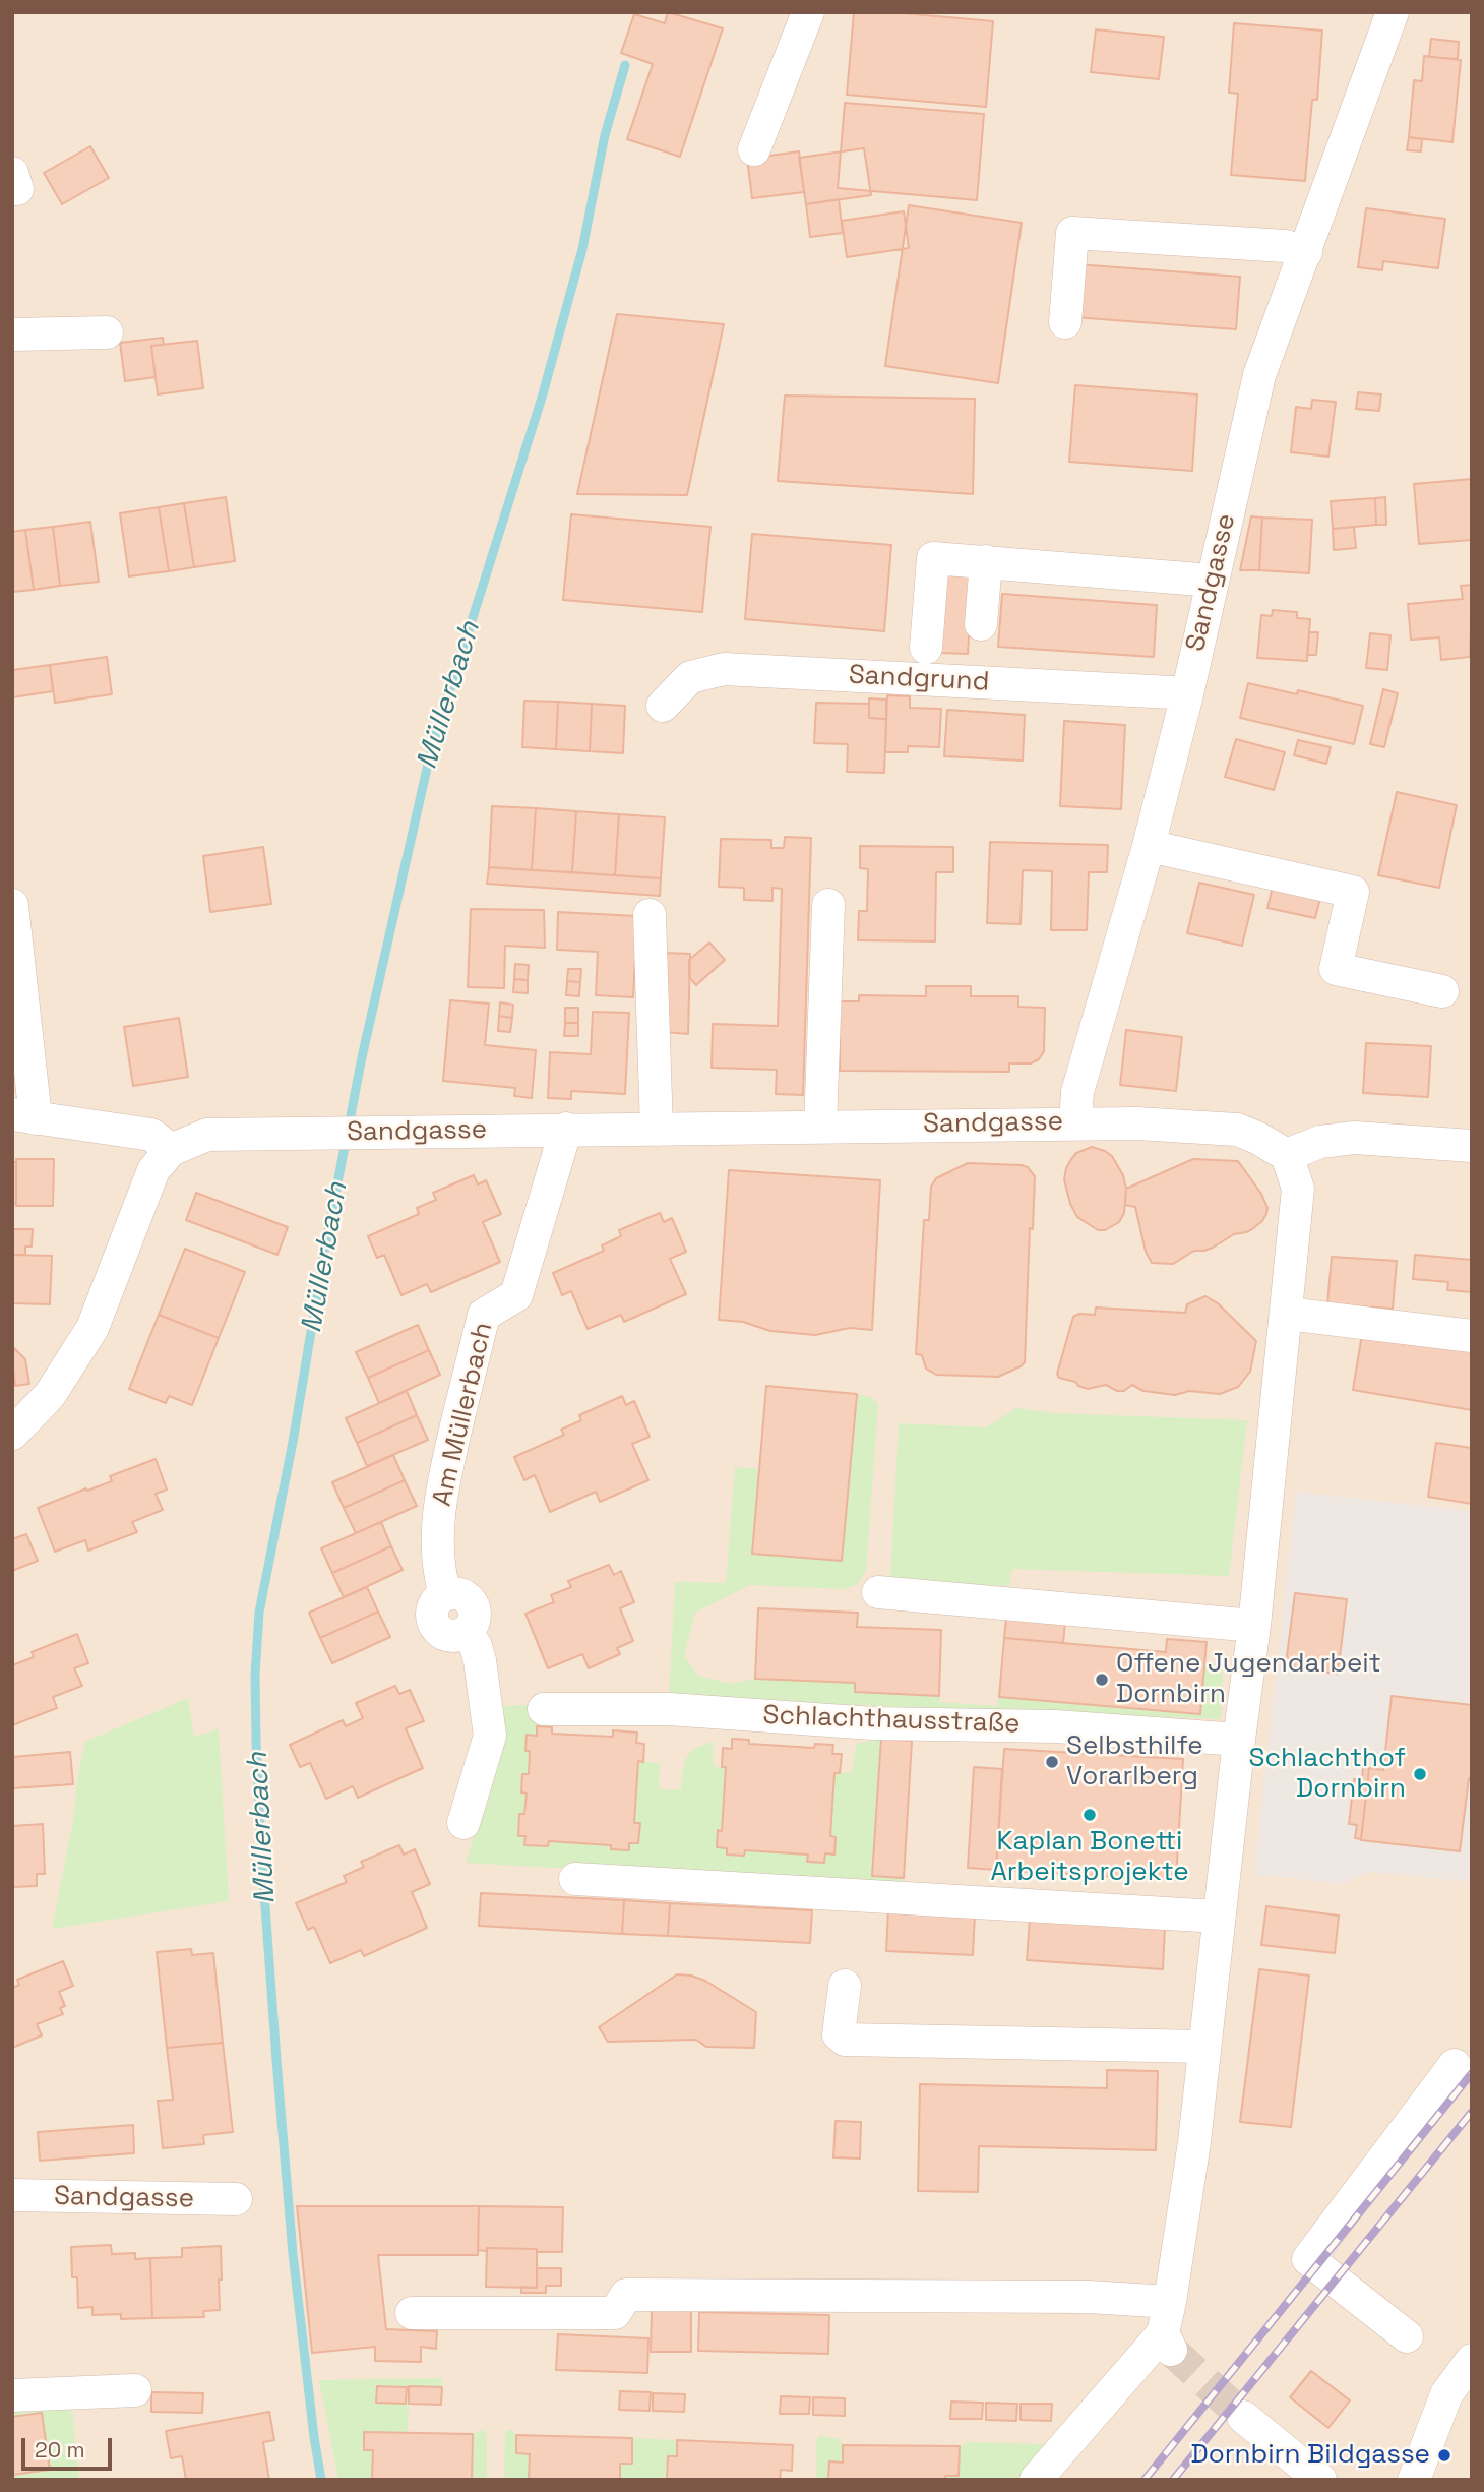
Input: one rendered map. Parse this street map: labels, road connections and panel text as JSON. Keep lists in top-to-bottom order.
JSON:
{
  "streets": {
    "street": [
      "Sandgasse",
      "Sandgrund",
      "Am Müllerbach",
      "Schlachthausstraße"
    ]
  },
  "crossings": [
    ["Sandgasse", "Sandgrund"],
    ["Sandgasse", "Am Müllerbach"]
  ],
  "water": ["Müllerbach"],
  "places": [
    "Offene Jugendarbeit Dornbirn",
    "Selbsthilfe Vorarlberg",
    "Schlachthof Dornbirn",
    "Kaplan Bonetti Arbeitsprojekte",
    "Dornbirn Bildgasse"
  ],
  "scale_bar": "20 m"
}
